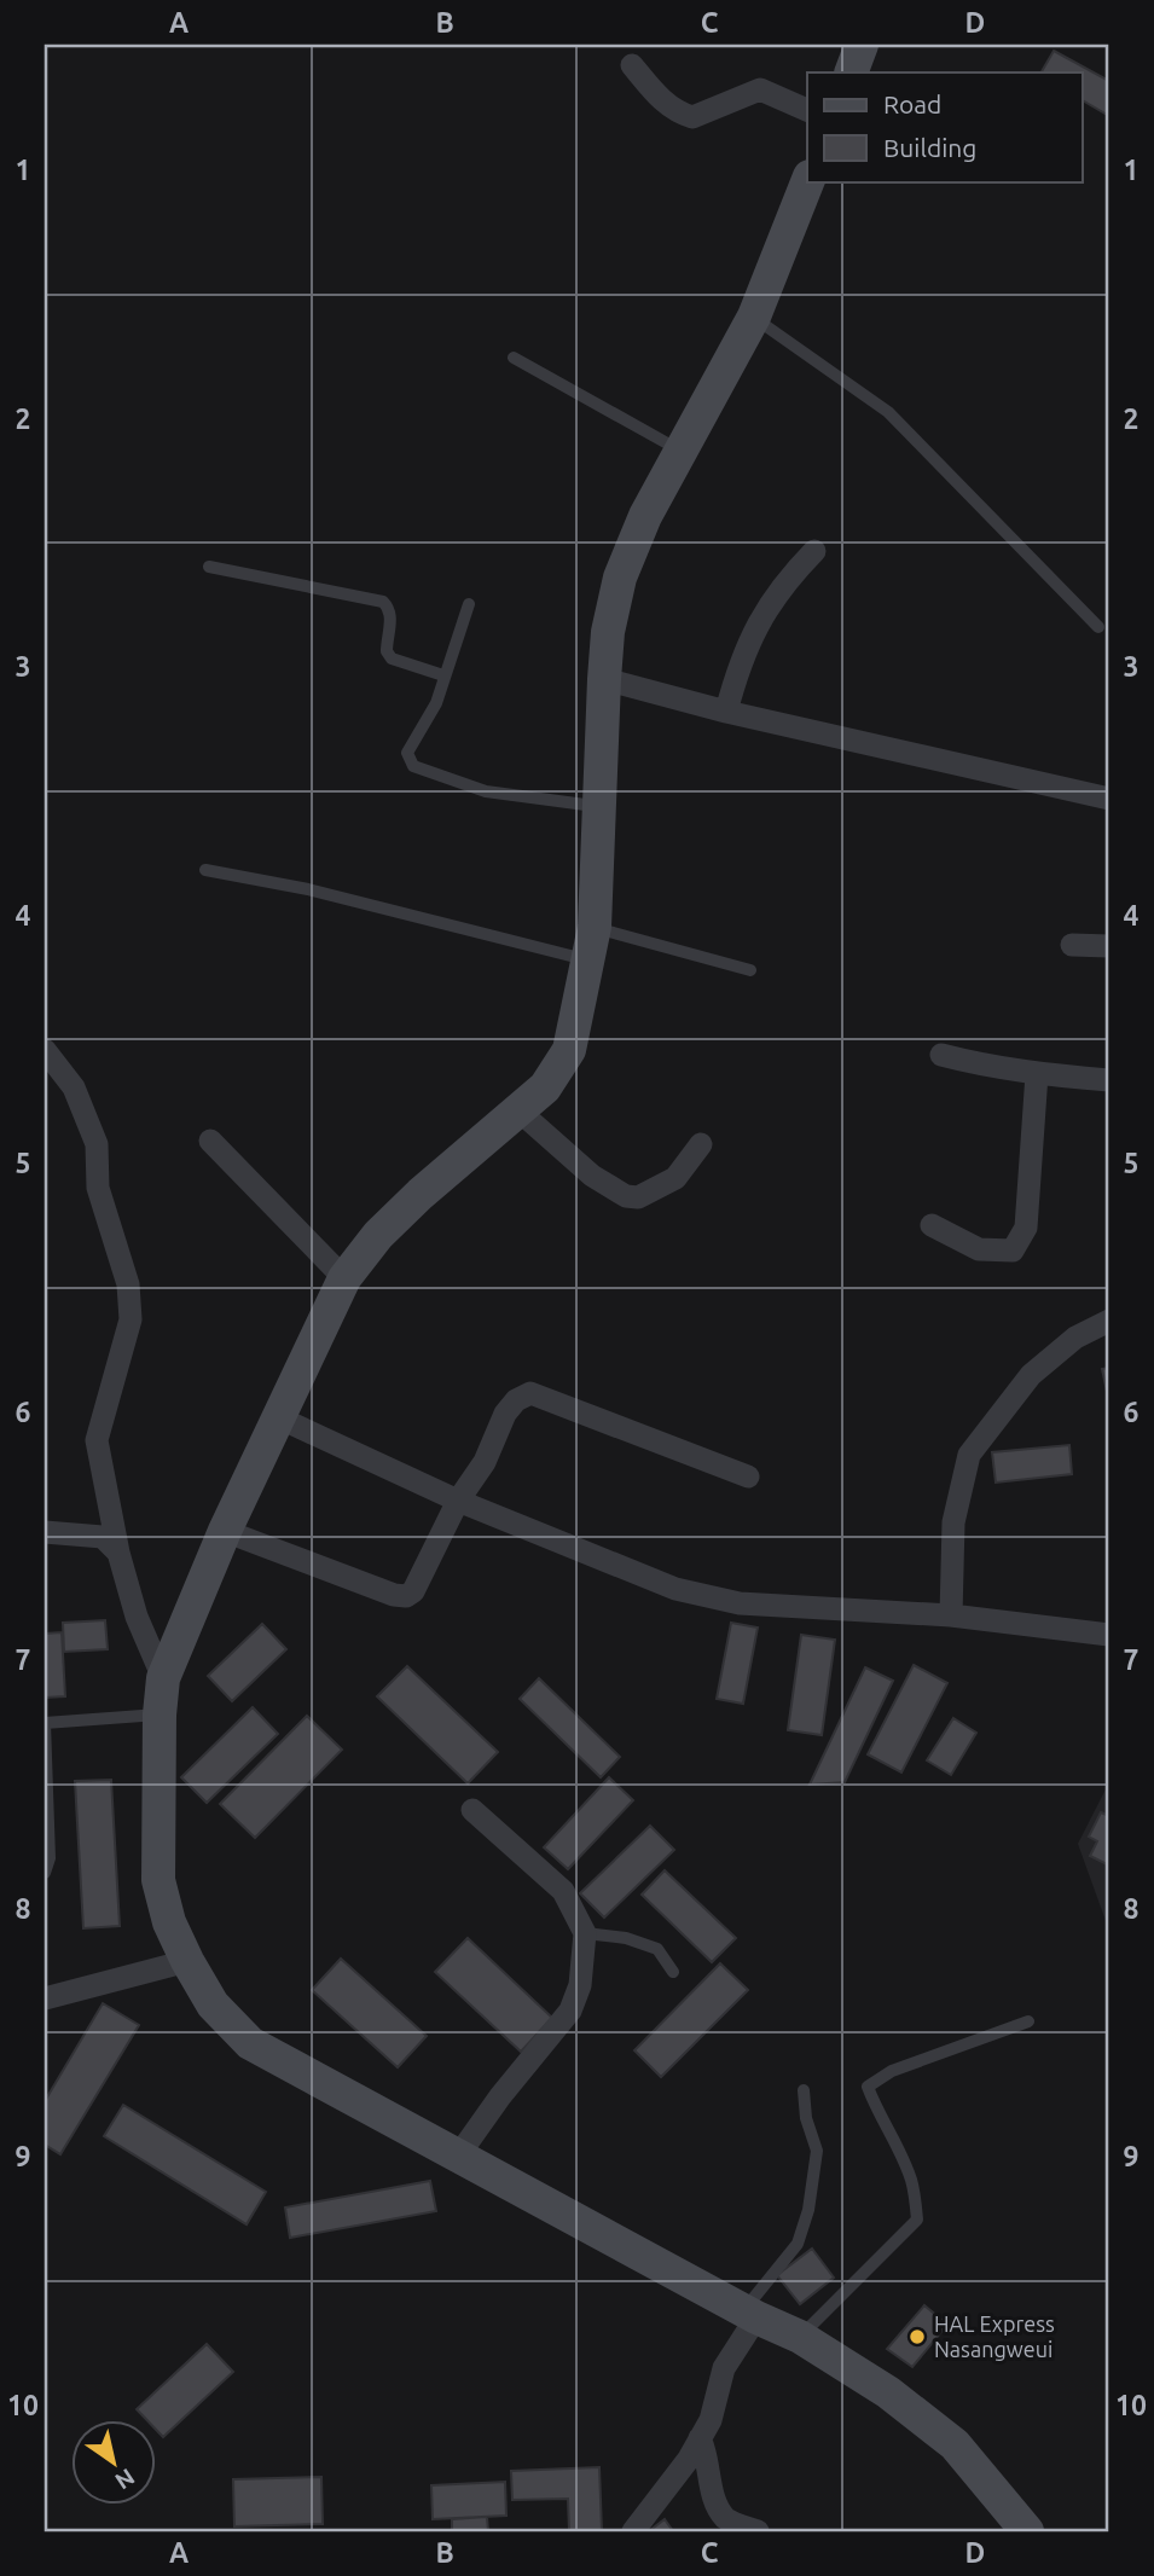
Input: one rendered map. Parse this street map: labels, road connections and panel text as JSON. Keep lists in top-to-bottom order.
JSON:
{
  "places": ["HAL Express Nasangweui"],
  "legend": ["Road", "Building"],
  "north": "bottom right",
  "grid": {
    "columns": [
      "A",
      "B",
      "C",
      "D"
    ],
    "rows": [
      "1",
      "2",
      "3",
      "4",
      "5",
      "6",
      "7",
      "8",
      "9",
      "10"
    ]
  }
}
